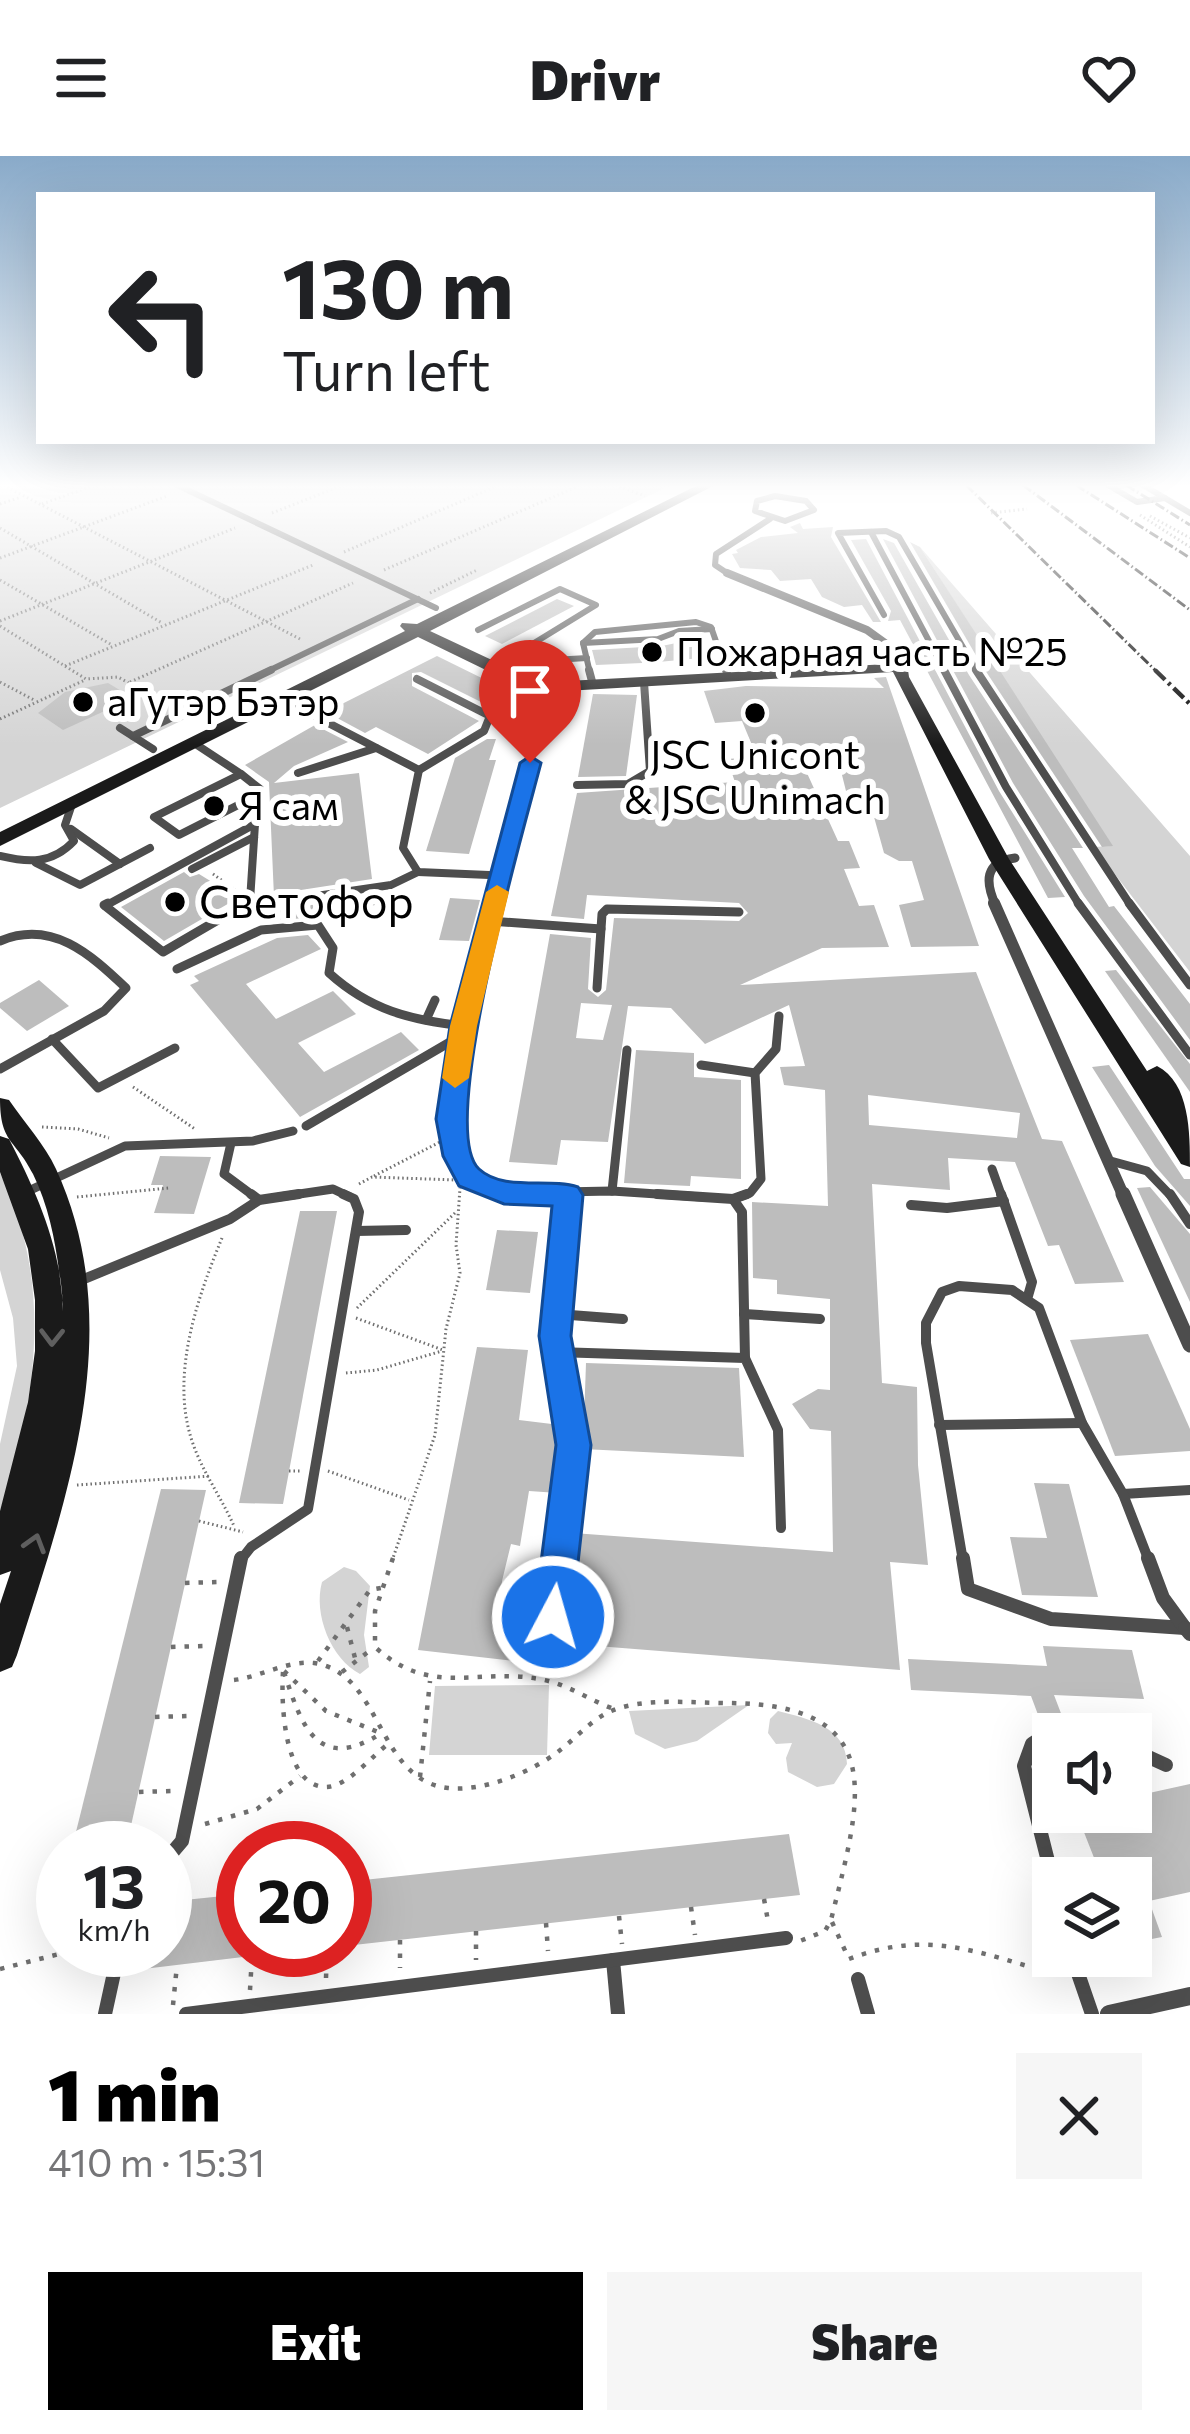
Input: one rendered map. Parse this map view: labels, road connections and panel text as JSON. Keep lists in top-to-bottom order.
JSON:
{
  "places": [
    "Пожарная часть №25",
    "аГутэр Бэтэр",
    "JSC Unicont & JSC Unimach",
    "Я сам",
    "Светофор"
  ],
  "page": {
    "header": "Drivr",
    "turn": ["130 m", "Turn left"],
    "speed": "13 km/h",
    "limit": "20",
    "heading": ["1 min", "410 m · 15:31"],
    "buttons": ["Exit", "Share"]
  }
}
